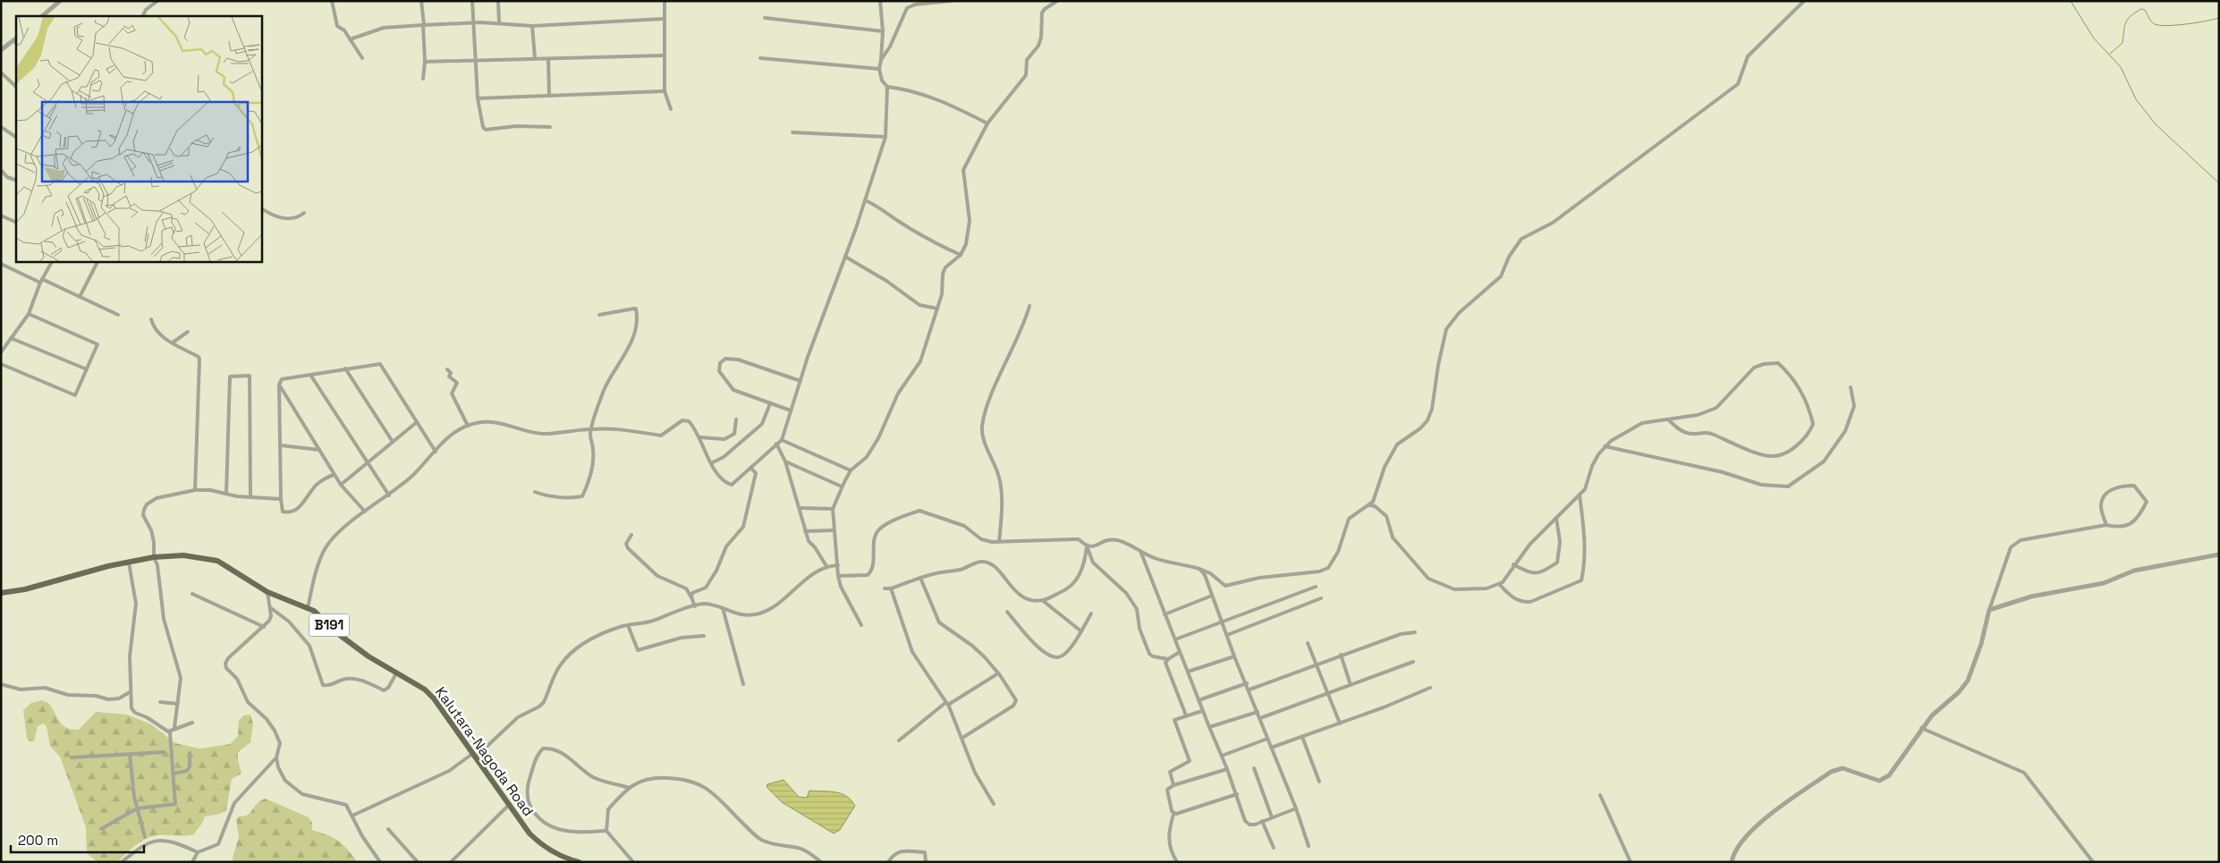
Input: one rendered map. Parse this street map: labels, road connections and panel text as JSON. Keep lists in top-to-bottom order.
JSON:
{
  "streets": {
    "main road": ["B191", "Kalutara-Nagoda Road"]
  },
  "scale_bar": "200 m"
}
